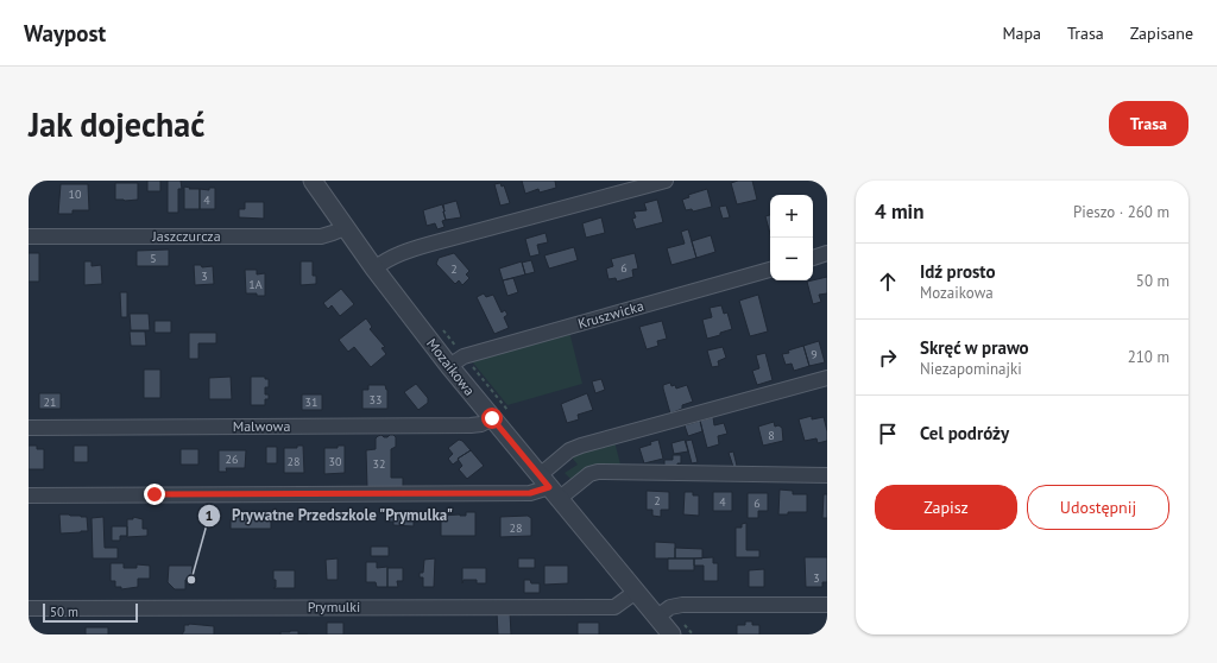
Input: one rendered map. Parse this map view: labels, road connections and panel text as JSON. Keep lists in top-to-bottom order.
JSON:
{
  "streets": {
    "street": [
      "Jaszczurcza",
      "Kruszwicka",
      "Mozaikowa",
      "Malwowa",
      "Prymulki"
    ]
  },
  "crossings": [
    ["Jaszczurcza", "Mozaikowa"],
    ["Kruszwicka", "Mozaikowa"],
    ["Mozaikowa", "Malwowa"],
    ["Mozaikowa", "Prymulki"]
  ],
  "places": ["Prywatne Przedszkole \"Prymulka\""],
  "house_numbers": [
    "10",
    "4",
    "5",
    "6",
    "2",
    "3",
    "1A",
    "9",
    "33",
    "21",
    "31",
    "8",
    "26",
    "28",
    "30",
    "32",
    "2",
    "4",
    "6",
    "28",
    "3"
  ],
  "scale_bar": "50 m",
  "page": {
    "header": "Waypost",
    "nav": ["Mapa", "Trasa", "Zapisane"],
    "buttons": [
      "Trasa",
      ["Zapisz", "Udostępnij"]
    ],
    "title": "Jak dojechać",
    "heading": ["4 min", "Pieszo · 260 m"],
    "map_buttons": ["+", "−"],
    "list": [
      ["Idź prosto", "Mozaikowa", "50 m"],
      ["Skręć w prawo", "Niezapominajki", "210 m"],
      "Cel podróży"
    ],
    "scale": "50 m"
  }
}
